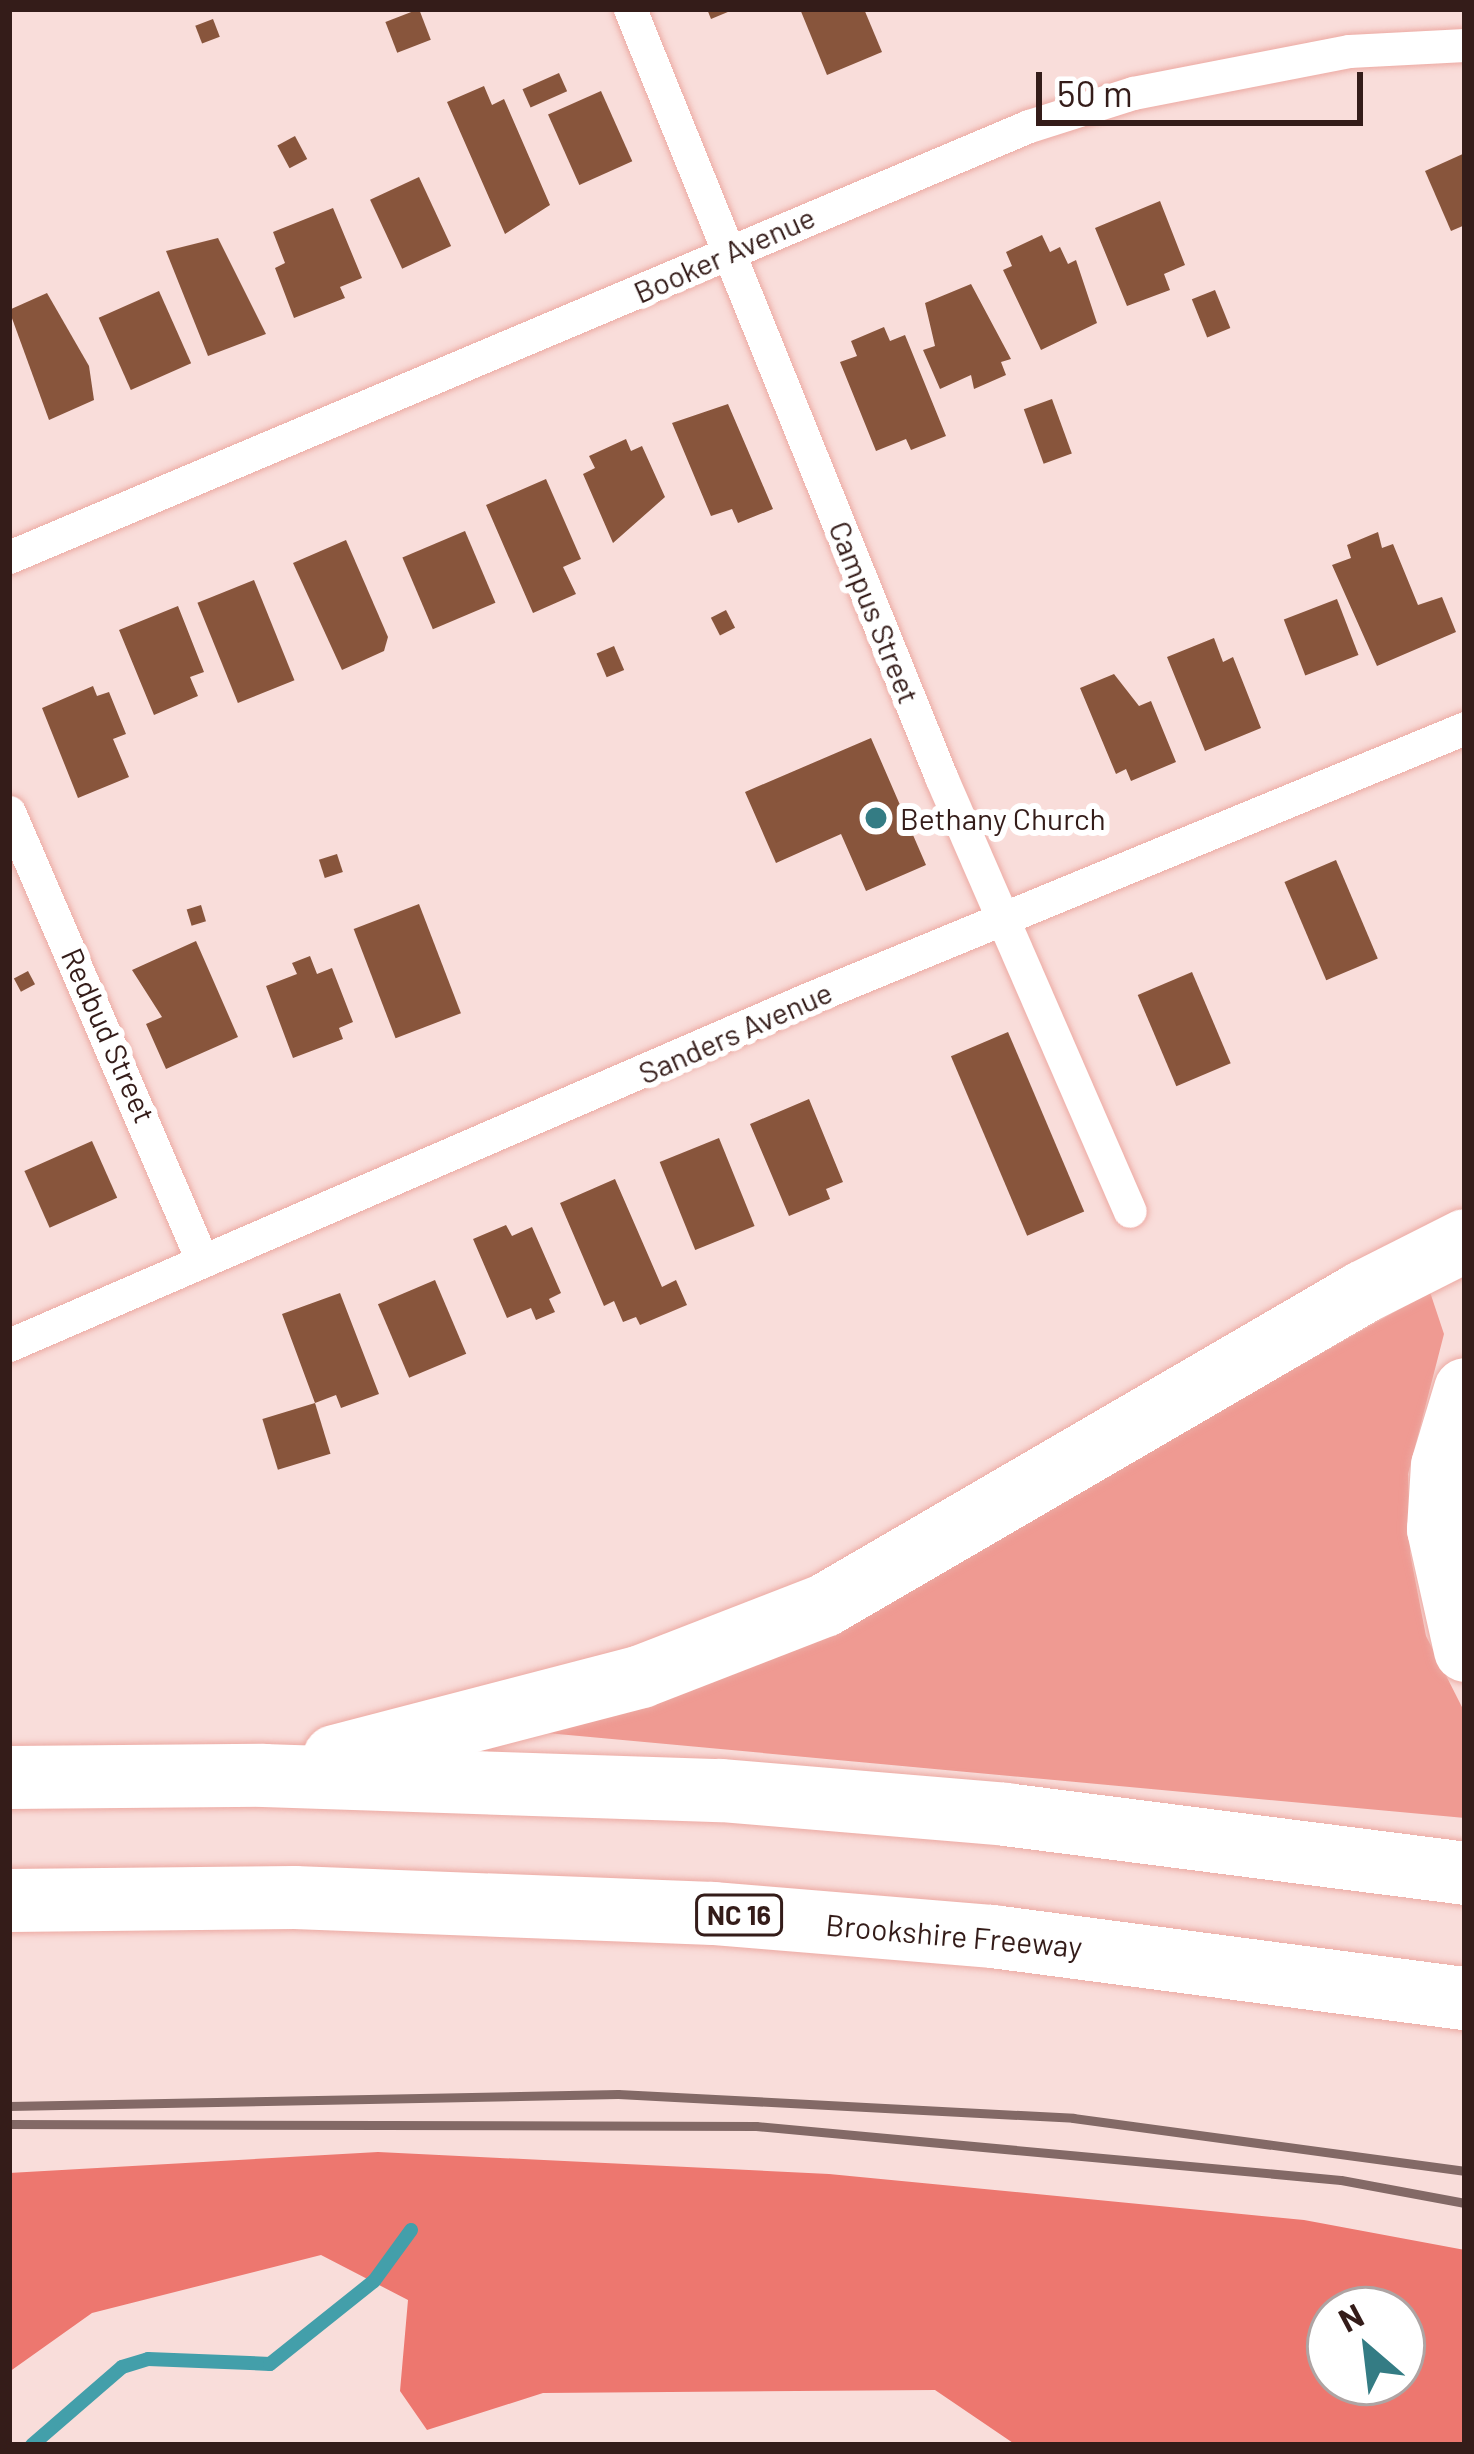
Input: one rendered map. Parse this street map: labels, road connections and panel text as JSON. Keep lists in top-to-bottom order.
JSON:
{
  "streets": {
    "highway": ["NC 16", "Brookshire Freeway"],
    "street": [
      "Booker Avenue",
      "Campus Street",
      "Sanders Avenue",
      "Redbud Street"
    ]
  },
  "crossings": [
    ["Booker Avenue", "Campus Street"],
    ["Campus Street", "Sanders Avenue"],
    ["Sanders Avenue", "Redbud Street"]
  ],
  "places": ["Bethany Church"],
  "scale_bar": "50 m",
  "north": "top left"
}
